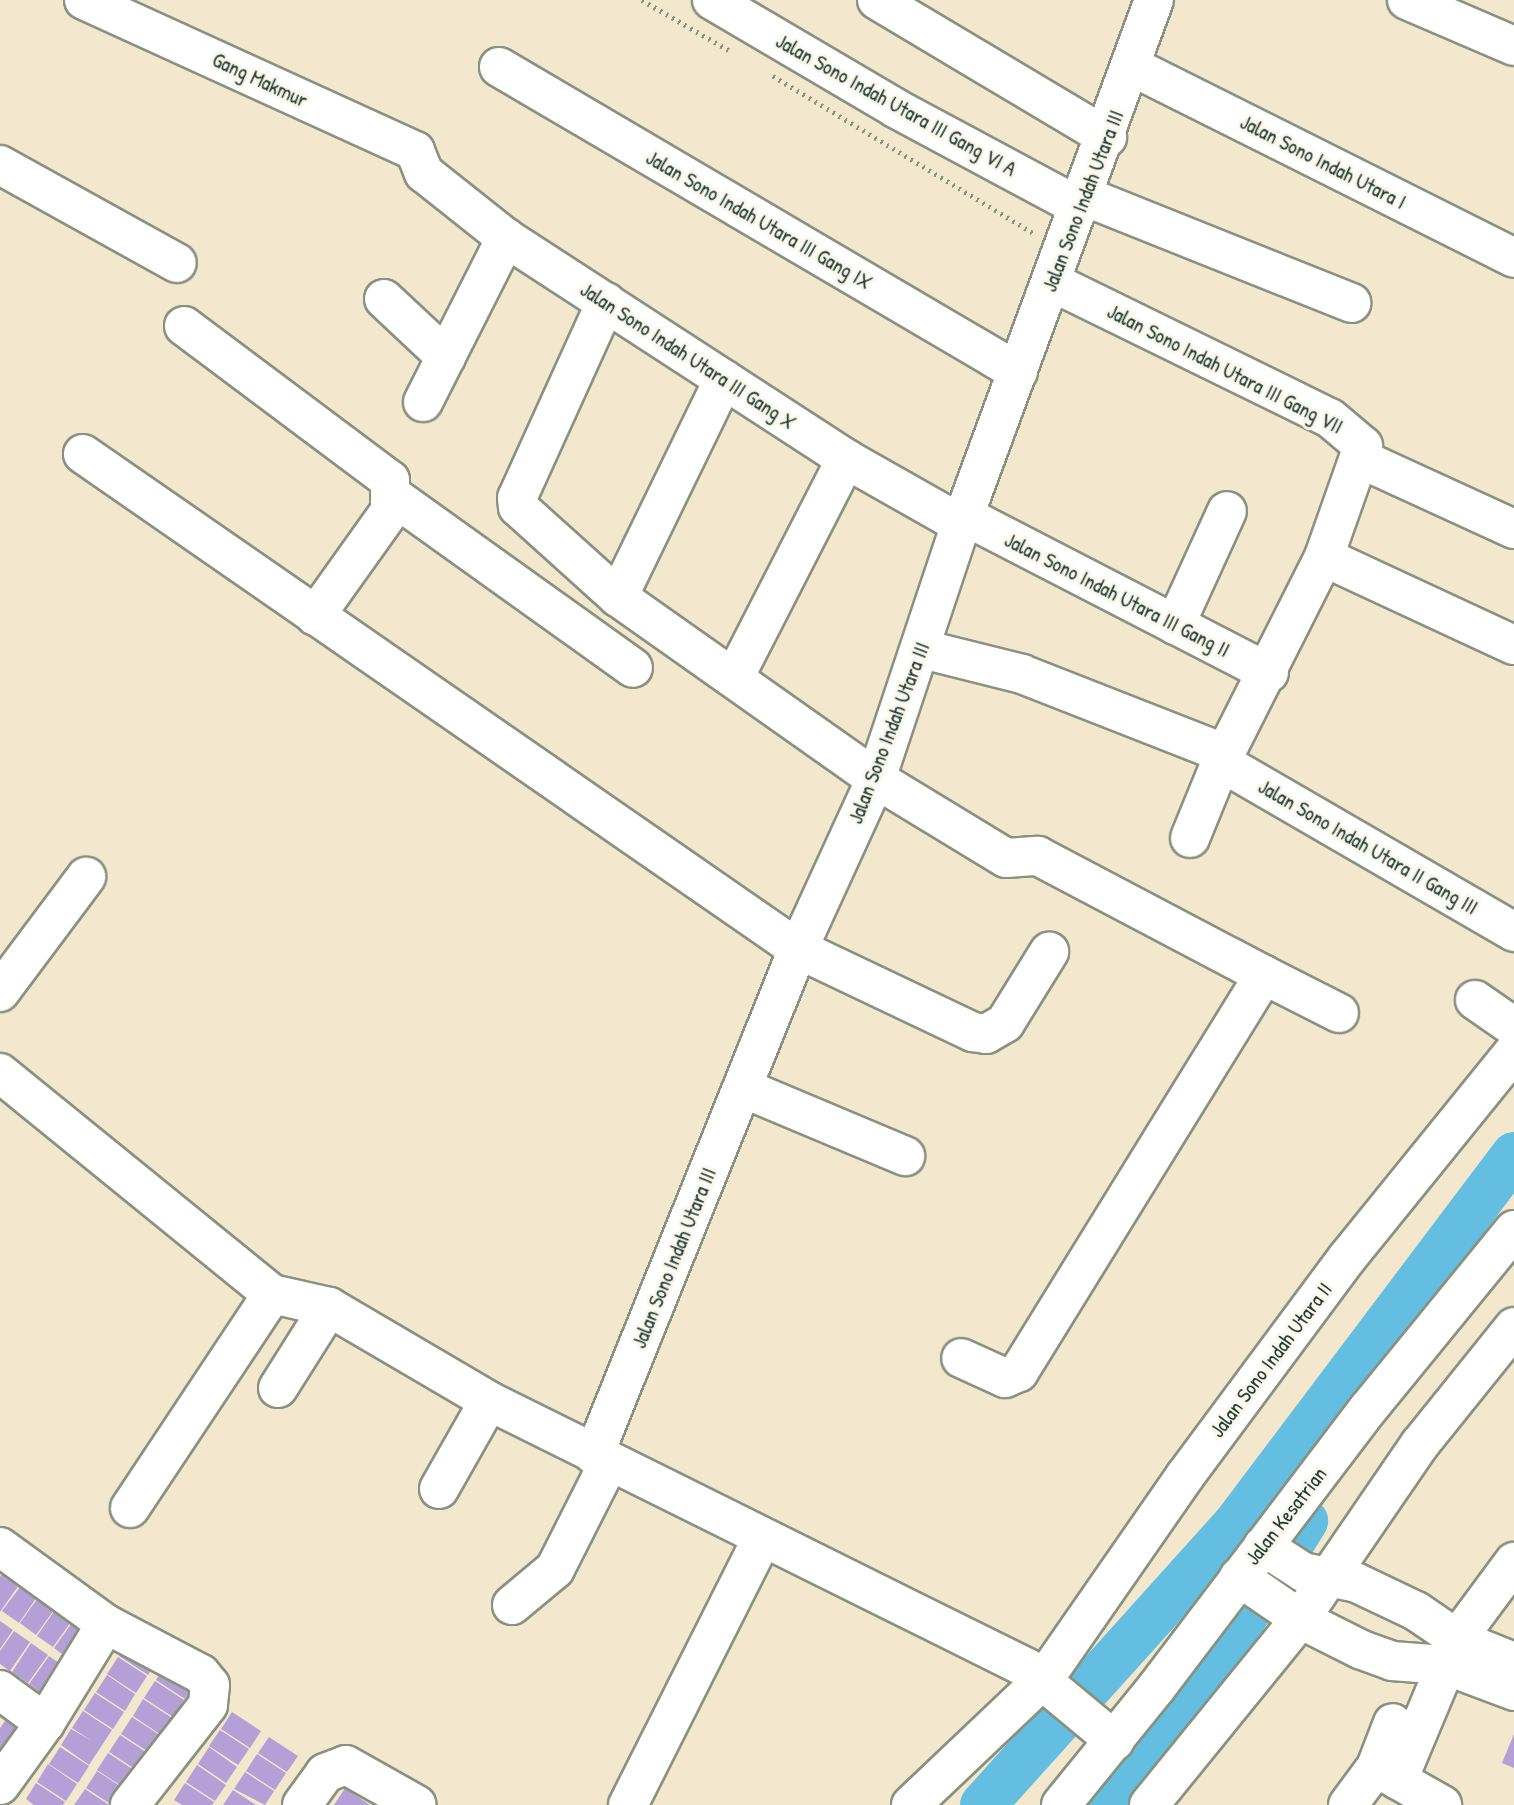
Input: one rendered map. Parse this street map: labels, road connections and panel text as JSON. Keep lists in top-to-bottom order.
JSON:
{
  "streets": {
    "street": [
      "Gang Makmur",
      "Jalan Sono Indah Utara III Gang VI A",
      "Jalan Sono Indah Utara I",
      "Jalan Sono Indah Utara III",
      "Jalan Sono Indah Utara III Gang IX",
      "Jalan Sono Indah Utara III Gang X",
      "Jalan Sono Indah Utara III Gang VII",
      "Jalan Sono Indah Utara III Gang II",
      "Jalan Sono Indah Utara II Gang III",
      "Jalan Sono Indah Utara II",
      "Jalan Kesatrian"
    ]
  },
  "crossings": [
    ["Gang Makmur", "Jalan Sono Indah Utara III Gang X"],
    ["Jalan Sono Indah Utara III Gang VI A", "Jalan Sono Indah Utara III"],
    ["Jalan Sono Indah Utara I", "Jalan Sono Indah Utara III"],
    ["Jalan Sono Indah Utara III", "Jalan Sono Indah Utara III Gang IX"],
    ["Jalan Sono Indah Utara III", "Jalan Sono Indah Utara III Gang X"],
    ["Jalan Sono Indah Utara III", "Jalan Sono Indah Utara III Gang VII"],
    ["Jalan Sono Indah Utara III", "Jalan Sono Indah Utara III Gang II"],
    ["Jalan Sono Indah Utara III", "Jalan Sono Indah Utara II Gang III"],
    ["Jalan Sono Indah Utara III Gang X", "Jalan Sono Indah Utara III Gang II"]
  ]
}
